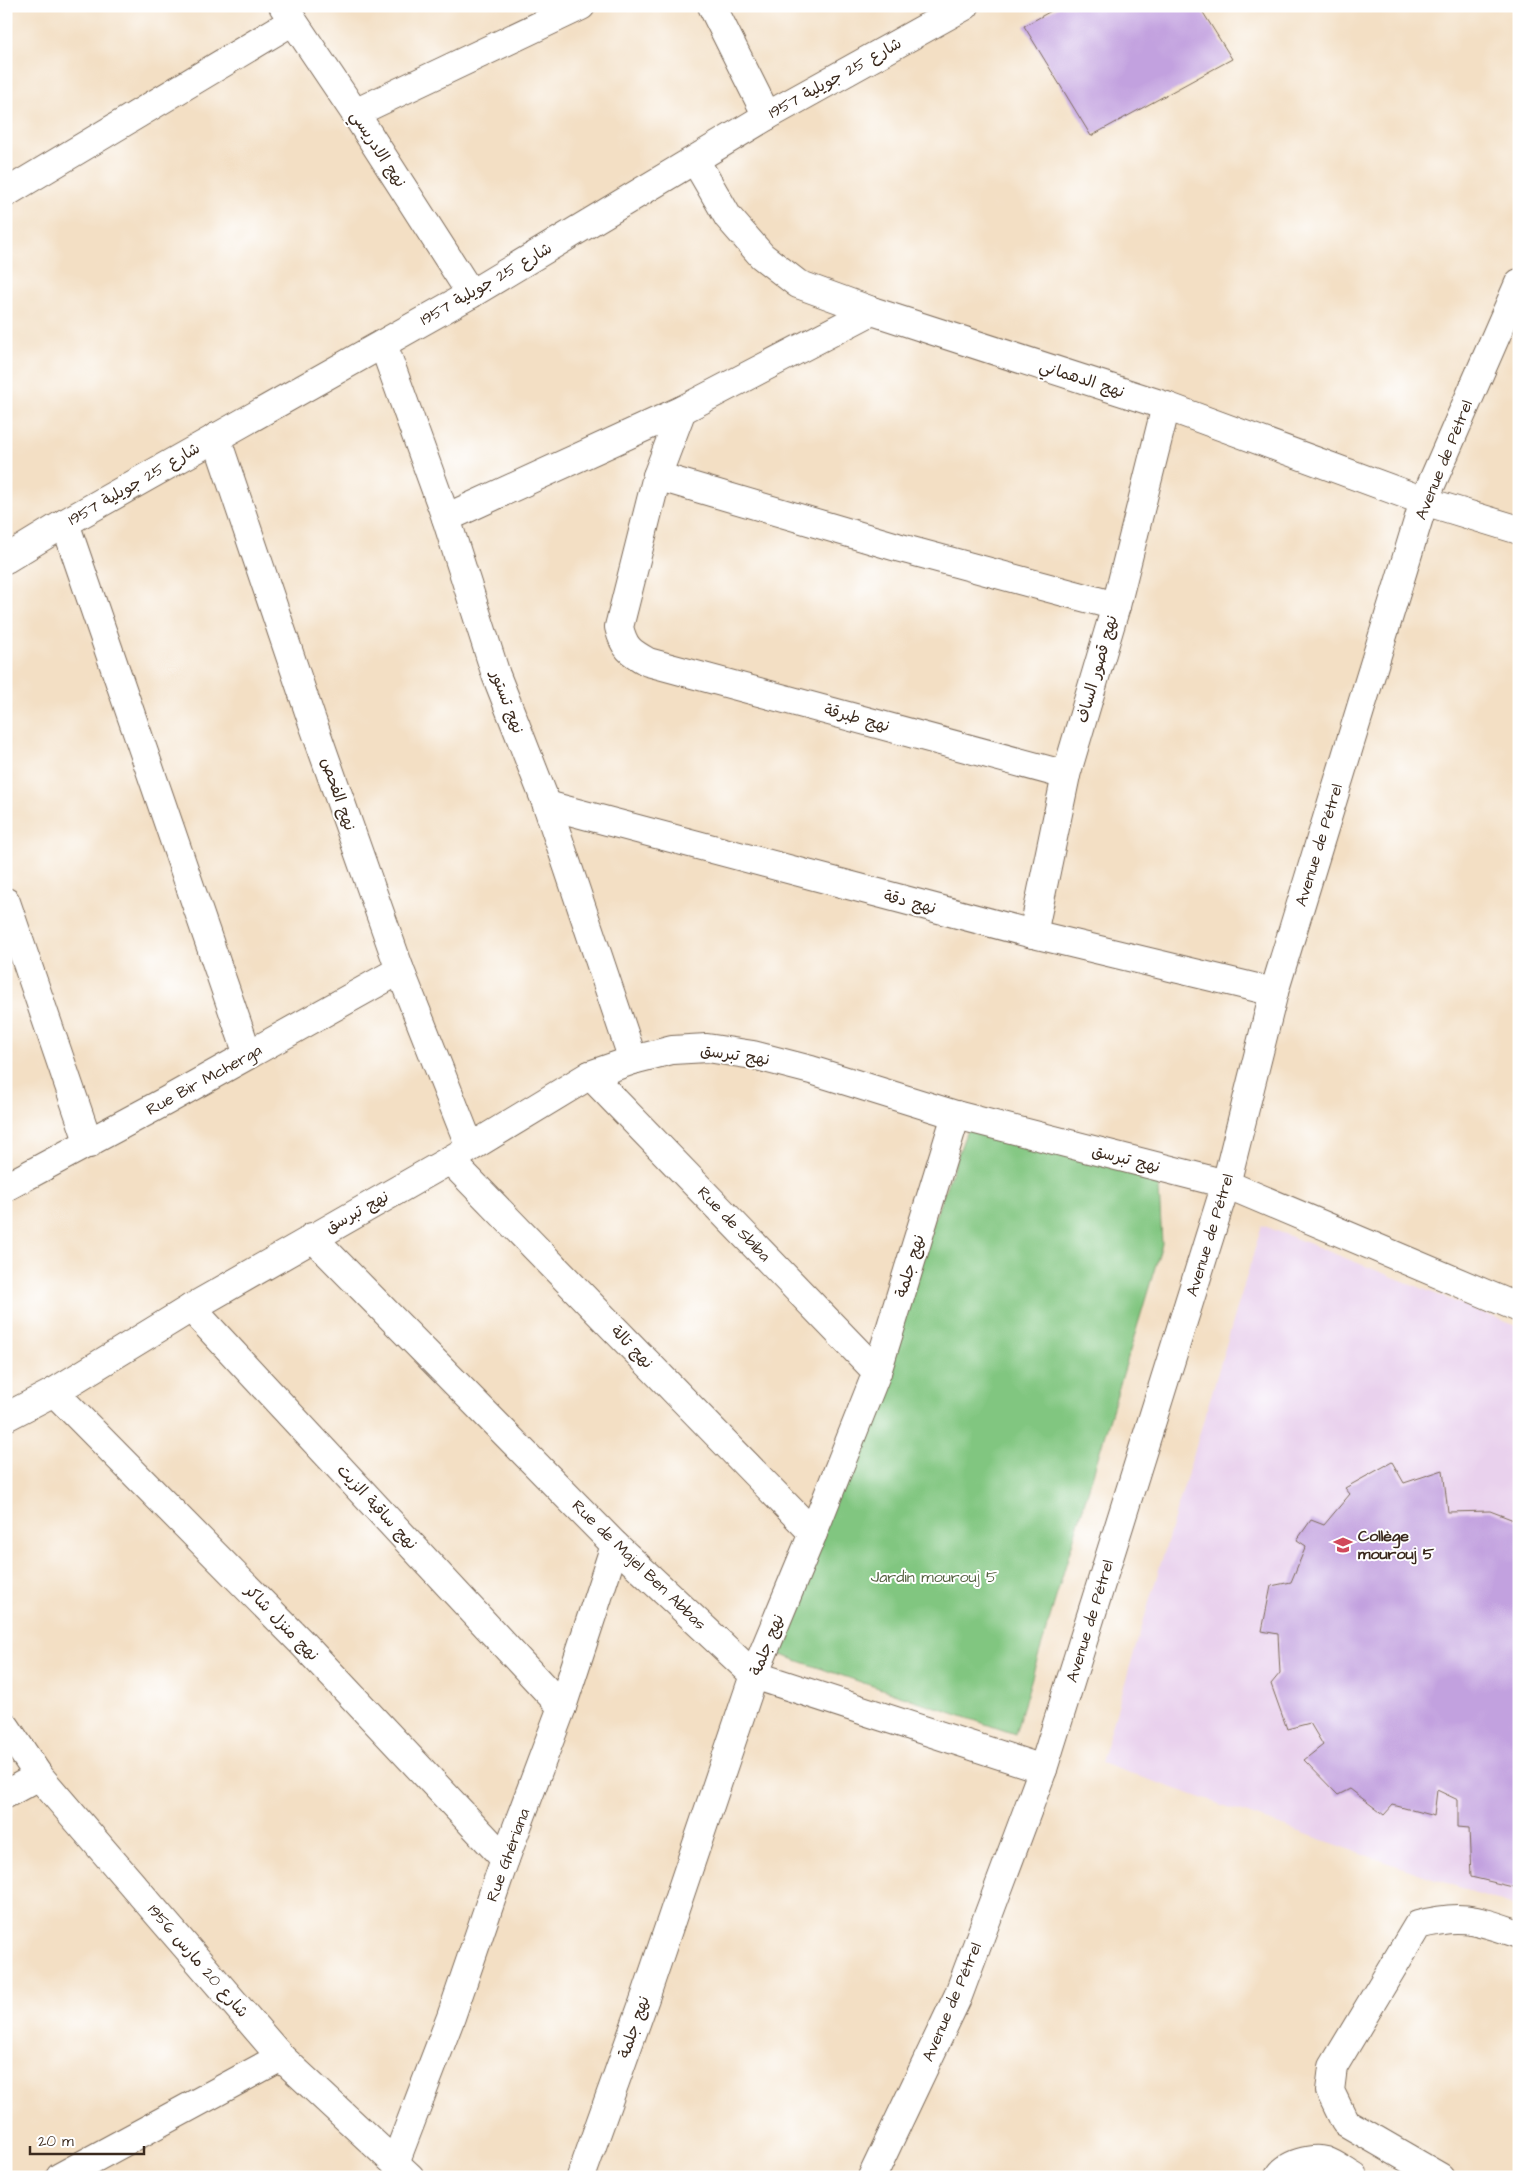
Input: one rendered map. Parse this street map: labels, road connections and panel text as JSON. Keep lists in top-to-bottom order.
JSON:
{
  "streets": {
    "street": [
      "شارع 25 جويلية 1957",
      "نهج الادريسي",
      "نهج الدهماني",
      "Avenue de Pétrel",
      "نهج قصور الساف",
      "نهج تستور",
      "نهج طبرقة",
      "نهج الفحص",
      "نهج دقة",
      "نهج تبرسق",
      "Rue Bir Mcherga",
      "Rue de Sbiba",
      "نهج جلمة",
      "نهج تالة",
      "نهج ساقية الزيت",
      "Rue de Majel Ben Abbas",
      "نهج منزل شاكر",
      "Rue Ghériana",
      "شارع 20 مارس 1956"
    ]
  },
  "crossings": [
    ["شارع 25 جويلية 1957", "نهج الادريسي"],
    ["شارع 25 جويلية 1957", "نهج الدهماني"],
    ["شارع 25 جويلية 1957", "نهج تستور"],
    ["شارع 25 جويلية 1957", "نهج الفحص"],
    ["نهج الدهماني", "Avenue de Pétrel"],
    ["نهج الدهماني", "نهج قصور الساف"],
    ["Avenue de Pétrel", "نهج دقة"],
    ["Avenue de Pétrel", "نهج تبرسق"],
    ["Avenue de Pétrel", "Rue de Majel Ben Abbas"],
    ["نهج قصور الساف", "نهج طبرقة"],
    ["نهج قصور الساف", "نهج دقة"],
    ["نهج تستور", "نهج دقة"],
    ["نهج تستور", "نهج تبرسق"],
    ["نهج الفحص", "نهج تبرسق"],
    ["نهج الفحص", "Rue Bir Mcherga"],
    ["نهج الفحص", "نهج تالة"],
    ["نهج تبرسق", "Rue de Sbiba"],
    ["نهج تبرسق", "نهج جلمة"],
    ["نهج تبرسق", "نهج تالة"],
    ["نهج تبرسق", "نهج ساقية الزيت"],
    ["نهج تبرسق", "Rue de Majel Ben Abbas"],
    ["نهج تبرسق", "نهج منزل شاكر"],
    ["Rue de Sbiba", "نهج جلمة"],
    ["نهج جلمة", "نهج تالة"],
    ["نهج جلمة", "Rue de Majel Ben Abbas"],
    ["نهج ساقية الزيت", "Rue Ghériana"],
    ["Rue de Majel Ben Abbas", "Rue Ghériana"],
    ["نهج منزل شاكر", "Rue Ghériana"],
    ["Rue Ghériana", "شارع 20 مارس 1956"]
  ],
  "parks": ["Jardin mourouj 5"],
  "places": {
    "school or university": ["Collège mourouj 5"]
  },
  "scale_bar": "20 m"
}
